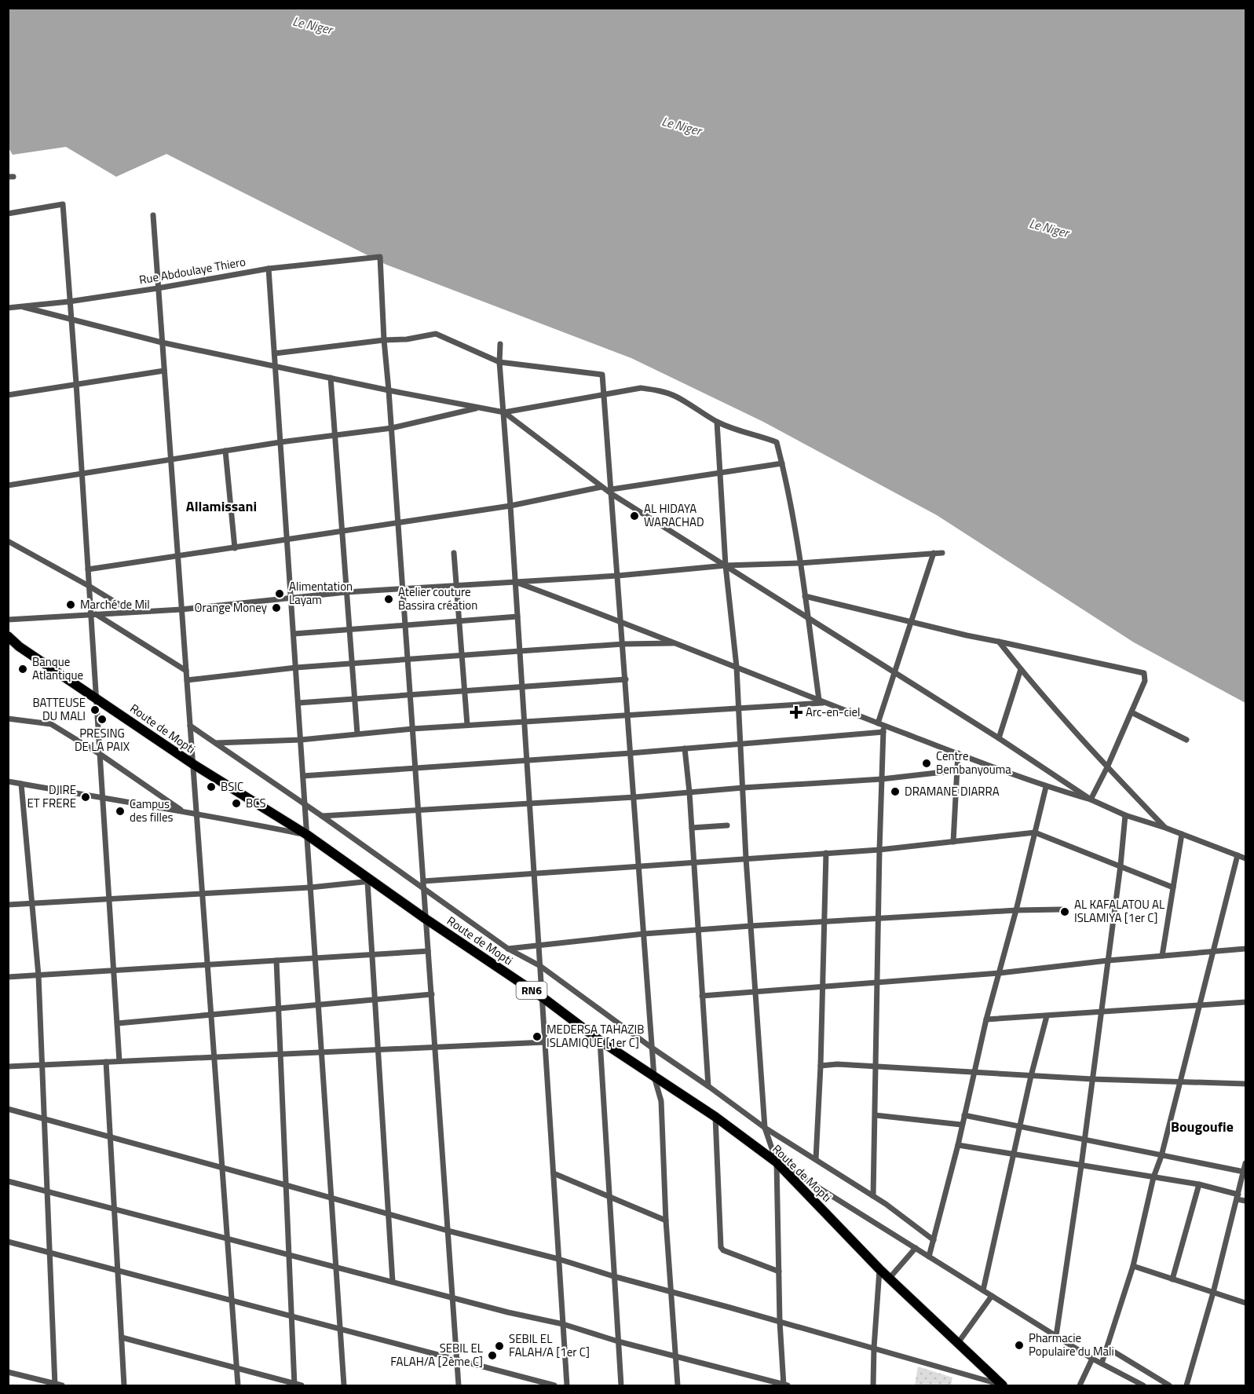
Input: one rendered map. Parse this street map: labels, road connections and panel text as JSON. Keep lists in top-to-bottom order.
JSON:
{
  "streets": {
    "highway": ["Route de Mopti", "RN6"],
    "street": ["Rue Abdoulaye Thiero"]
  },
  "districts": ["Allamissani", "Bougoufie"],
  "water": ["Le Niger"],
  "places": {
    "other": [
      "AL HIDAYA WARACHAD",
      "Alimentation Layam",
      "Atelier couture Bassira création",
      "Marché de Mil",
      "Orange Money",
      "Banque Atlantique",
      "BATTEUSE DU MALI",
      "PRESING DE LA PAIX",
      "Centre Bembanyouma",
      "BSIC",
      "DRAMANE DIARRA",
      "DJIRE ET FRERE",
      "BCS",
      "Campus des filles",
      "AL KAFALATOU AL ISLAMIYA [1er C]",
      "MEDERSA TAHAZIB ISLAMIQUE [1er C]",
      "Pharmacie Populaire du Mali",
      "SEBIL EL FALAH/A [1er C]",
      "SEBIL EL FALAH/A [2ème C]"
    ],
    "health": ["Arc-en-ciel"]
  }
}
